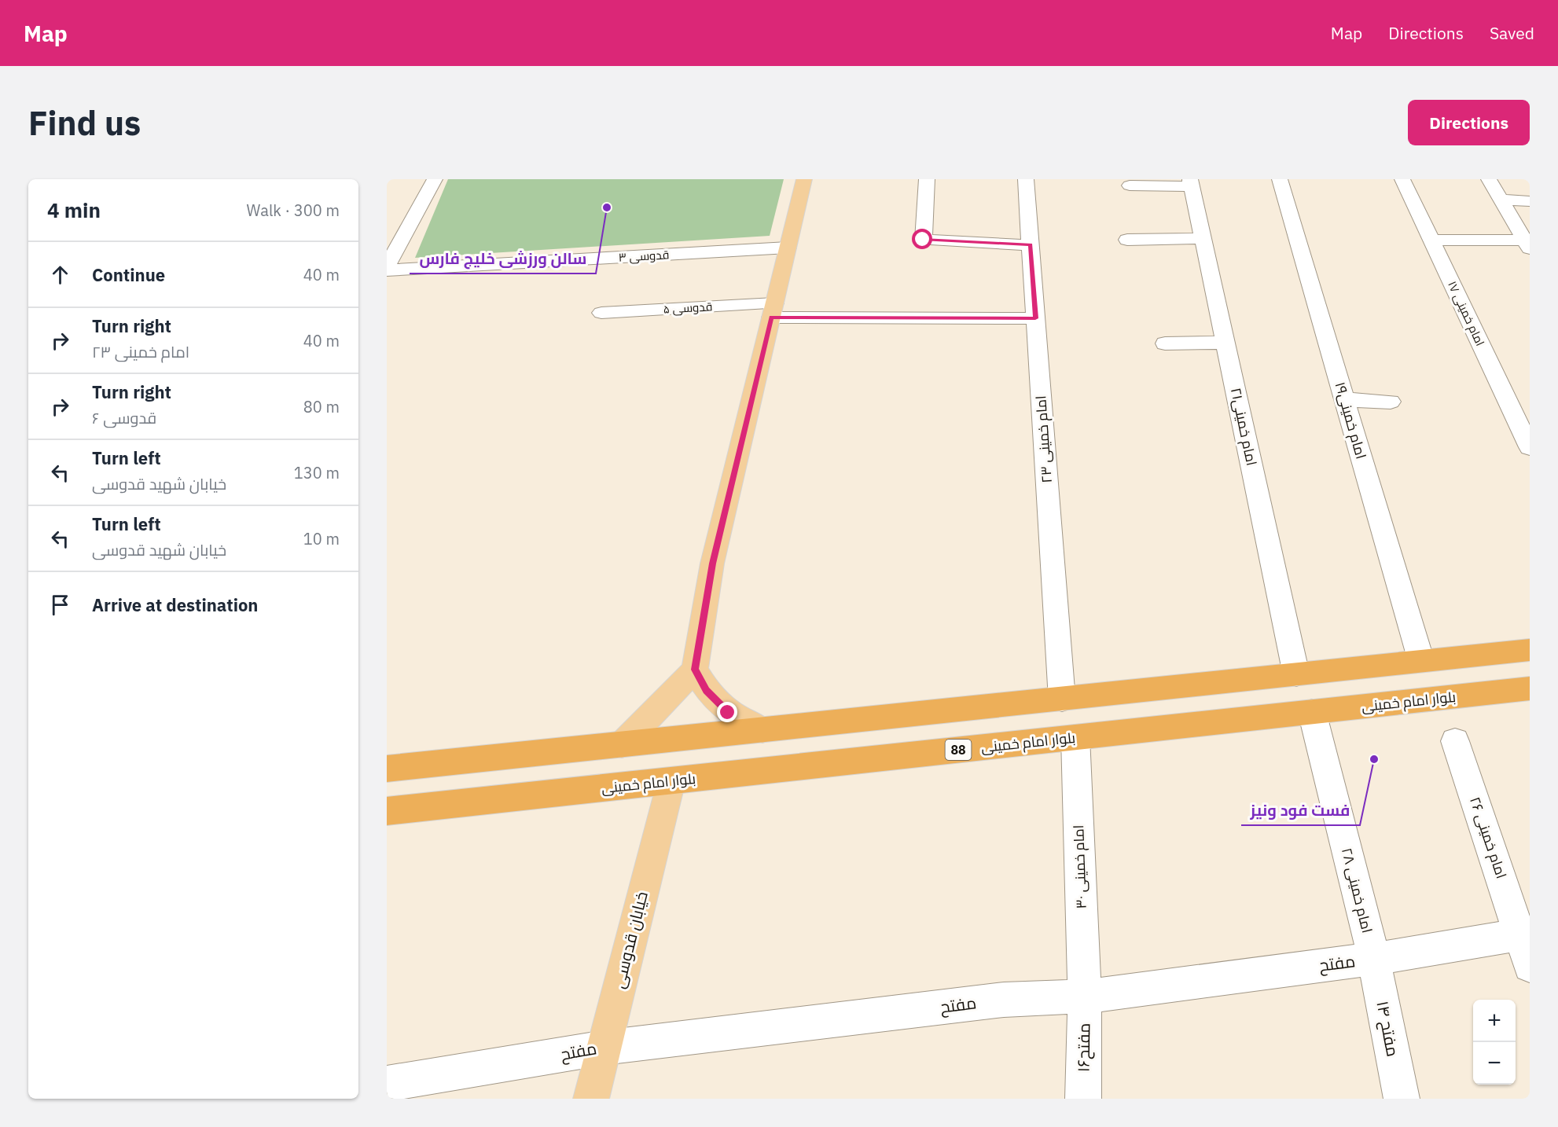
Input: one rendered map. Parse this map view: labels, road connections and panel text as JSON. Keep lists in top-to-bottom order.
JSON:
{
  "streets": {
    "highway": ["بلوار امام خمینی", "88"],
    "main road": ["خیابان قدوسی"],
    "street": [
      "قدوسی ۳",
      "قدوسی ۵",
      "امام خمینی ۱۷",
      "امام خمینی۱۹",
      "امام خمینی۲۱",
      "امام خمینی ۲۳",
      "امام خمینی ۲۶",
      "امام خمینی ۳۰",
      "امام خمینی ۲۸",
      "مفتح",
      "مفتح ۱۴",
      "مفتح۱۶"
    ]
  },
  "crossings": [
    ["قدوسی ۵", "امام خمینی ۲۳"],
    ["بلوار امام خمینی", "امام خمینی ۳۰"],
    ["بلوار امام خمینی", "امام خمینی ۲۸"],
    ["بلوار امام خمینی", "خیابان قدوسی"],
    ["امام خمینی ۲۶", "مفتح"],
    ["امام خمینی ۳۰", "مفتح"],
    ["امام خمینی ۳۰", "مفتح۱۶"],
    ["امام خمینی ۲۸", "مفتح"],
    ["امام خمینی ۲۸", "مفتح ۱۴"],
    ["خیابان قدوسی", "مفتح"],
    ["مفتح", "مفتح ۱۴"],
    ["مفتح", "مفتح۱۶"]
  ],
  "places": ["سالن ورزشی خلیج فارس", "فست فود ونیز"],
  "page": {
    "header": "Map",
    "nav": ["Map", "Directions", "Saved"],
    "buttons": "Directions",
    "title": "Find us",
    "heading": ["4 min", "Walk · 300 m"],
    "list": [
      ["Continue", "40 m"],
      ["Turn right", "امام خمینی ۲۳", "40 m"],
      ["Turn right", "قدوسی ۶", "80 m"],
      ["Turn left", "خیابان شهید قدوسی", "130 m"],
      ["Turn left", "خیابان شهید قدوسی", "10 m"],
      "Arrive at destination"
    ],
    "map_buttons": ["+", "−"]
  }
}
